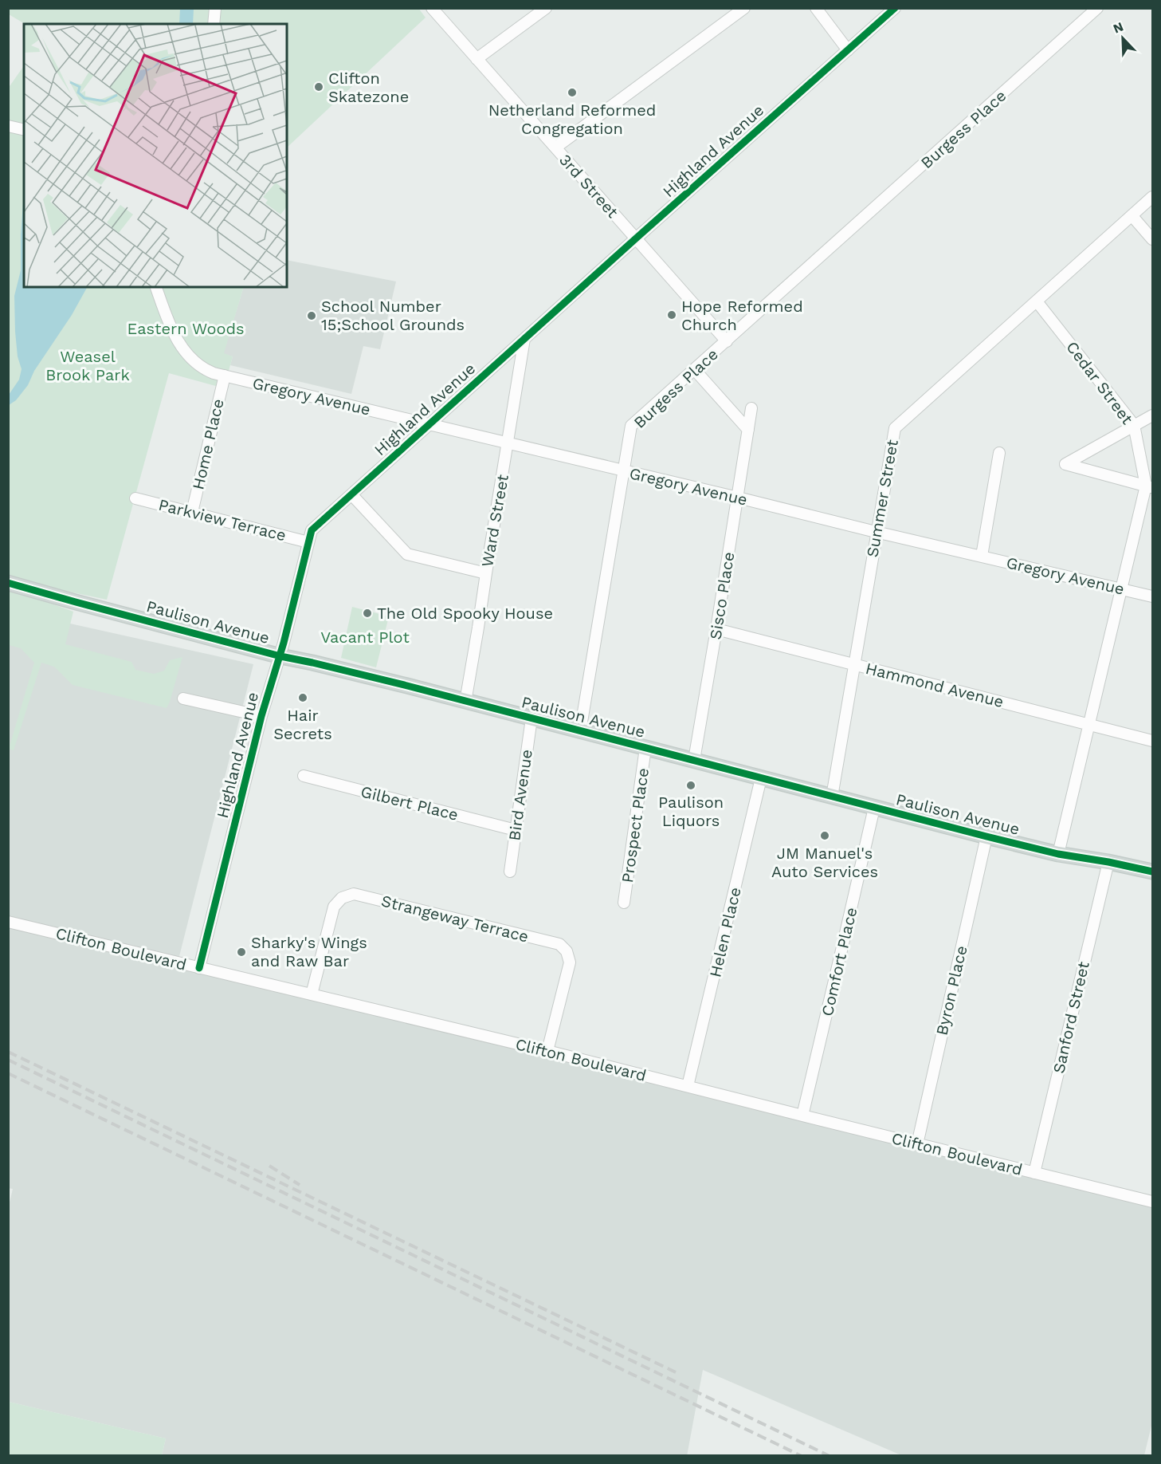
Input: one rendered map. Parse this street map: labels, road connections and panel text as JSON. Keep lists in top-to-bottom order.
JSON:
{
  "streets": {
    "main road": ["Paulison Avenue"],
    "street": [
      "Burgess Place",
      "Highland Avenue",
      "3rd Street",
      "Cedar Street",
      "Gregory Avenue",
      "Home Place",
      "Summer Street",
      "Parkview Terrace",
      "Ward Street",
      "Sisco Place",
      "Hammond Avenue",
      "Bird Avenue",
      "Gilbert Place",
      "Prospect Place",
      "Strangeway Terrace",
      "Helen Place",
      "Clifton Boulevard",
      "Comfort Place",
      "Byron Place",
      "Sanford Street"
    ]
  },
  "crossings": [
    ["Burgess Place", "3rd Street"],
    ["Burgess Place", "Gregory Avenue"],
    ["Burgess Place", "Paulison Avenue"],
    ["Highland Avenue", "3rd Street"],
    ["Highland Avenue", "Gregory Avenue"],
    ["Highland Avenue", "Parkview Terrace"],
    ["Highland Avenue", "Ward Street"],
    ["Highland Avenue", "Paulison Avenue"],
    ["Highland Avenue", "Clifton Boulevard"],
    ["Cedar Street", "Gregory Avenue"],
    ["Cedar Street", "Summer Street"],
    ["Cedar Street", "Paulison Avenue"],
    ["Cedar Street", "Hammond Avenue"],
    ["Gregory Avenue", "Home Place"],
    ["Gregory Avenue", "Summer Street"],
    ["Gregory Avenue", "Ward Street"],
    ["Gregory Avenue", "Sisco Place"],
    ["Home Place", "Parkview Terrace"],
    ["Summer Street", "Paulison Avenue"],
    ["Summer Street", "Hammond Avenue"],
    ["Ward Street", "Paulison Avenue"],
    ["Sisco Place", "Paulison Avenue"],
    ["Sisco Place", "Hammond Avenue"],
    ["Paulison Avenue", "Bird Avenue"],
    ["Paulison Avenue", "Prospect Place"],
    ["Paulison Avenue", "Helen Place"],
    ["Paulison Avenue", "Comfort Place"],
    ["Paulison Avenue", "Byron Place"],
    ["Paulison Avenue", "Sanford Street"],
    ["Bird Avenue", "Gilbert Place"],
    ["Strangeway Terrace", "Clifton Boulevard"],
    ["Helen Place", "Clifton Boulevard"],
    ["Clifton Boulevard", "Comfort Place"],
    ["Clifton Boulevard", "Byron Place"],
    ["Clifton Boulevard", "Sanford Street"]
  ],
  "parks": ["Eastern Woods", "Weasel Brook Park", "Vacant Plot"],
  "places": [
    "Clifton Skatezone",
    "Netherland Reformed Congregation",
    "Hope Reformed Church",
    "School Number 15;School Grounds",
    "The Old Spooky House",
    "Hair Secrets",
    "Paulison Liquors",
    "JM Manuel's Auto Services",
    "Sharky's Wings and Raw Bar"
  ],
  "north": "top left"
}
